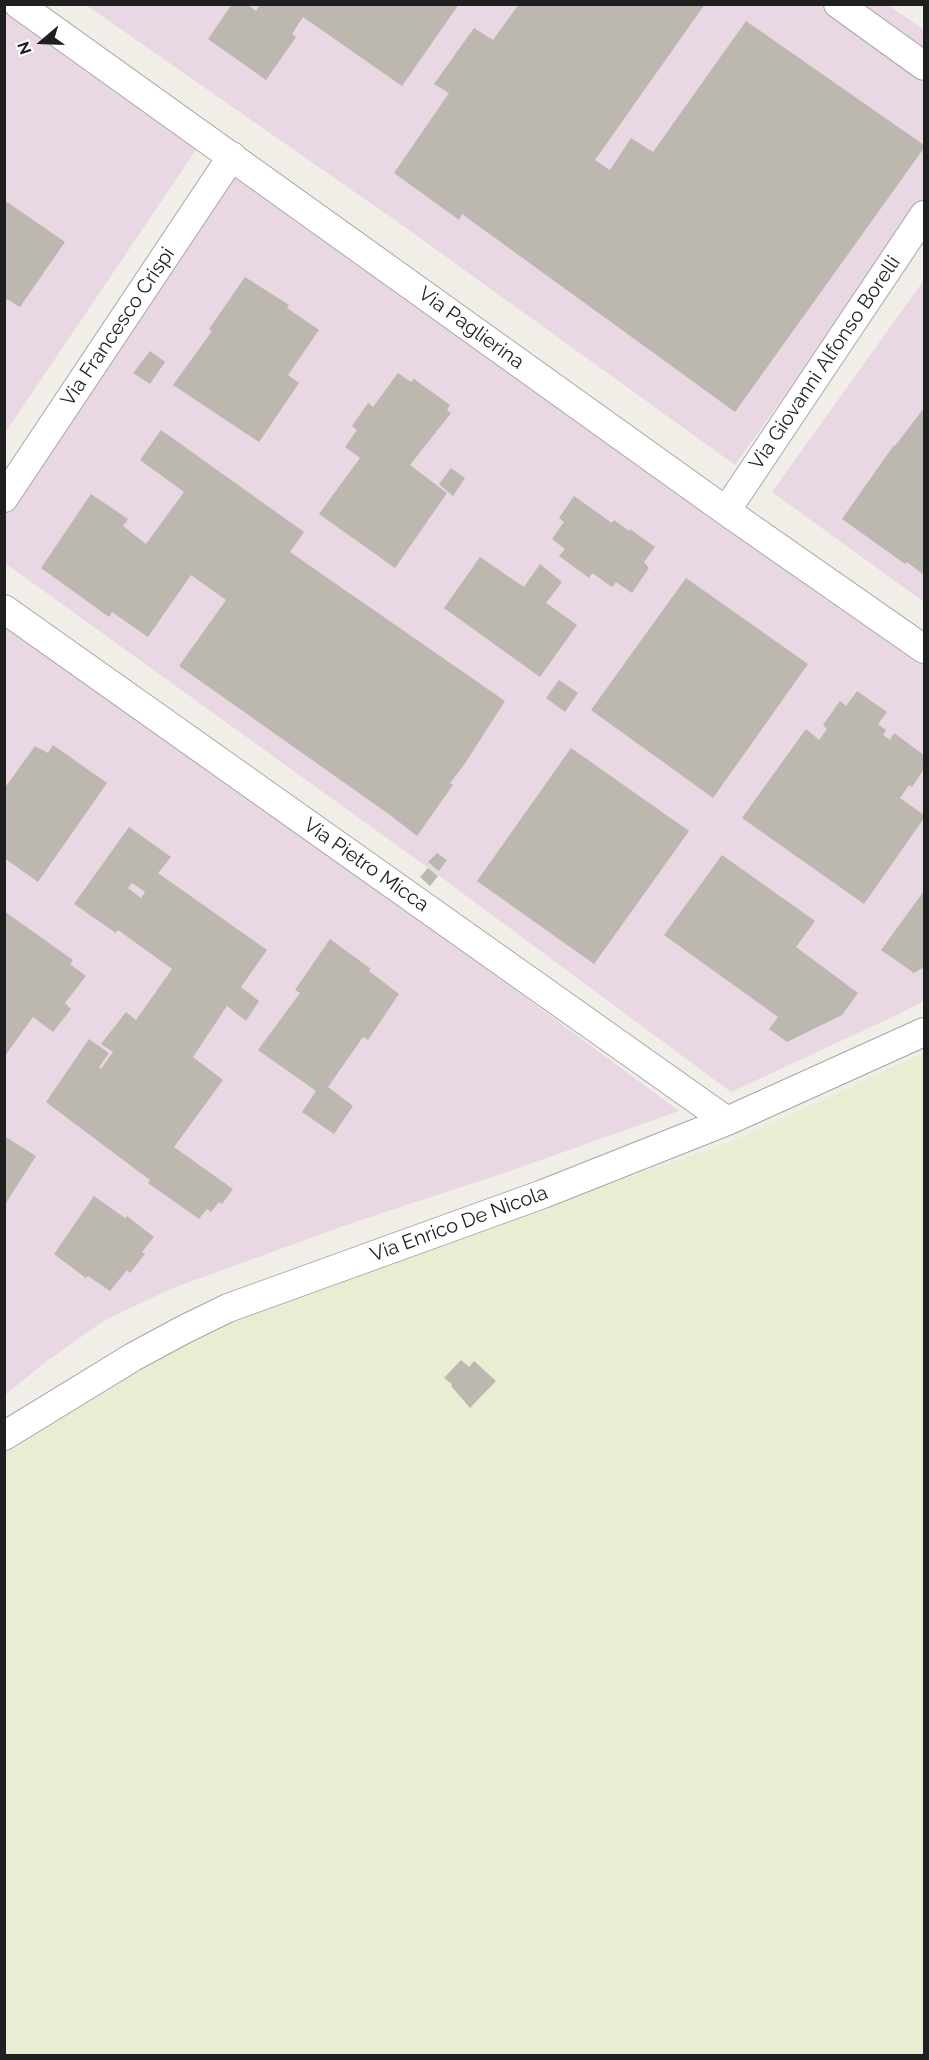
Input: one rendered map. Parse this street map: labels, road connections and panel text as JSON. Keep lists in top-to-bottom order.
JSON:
{
  "streets": {
    "street": [
      "Via Francesco Crispi",
      "Via Paglierina",
      "Via Giovanni Alfonso Borelli",
      "Via Pietro Micca",
      "Via Enrico De Nicola"
    ]
  },
  "crossings": [
    ["Via Francesco Crispi", "Via Paglierina"],
    ["Via Paglierina", "Via Giovanni Alfonso Borelli"],
    ["Via Pietro Micca", "Via Enrico De Nicola"]
  ],
  "north": "left"
}
